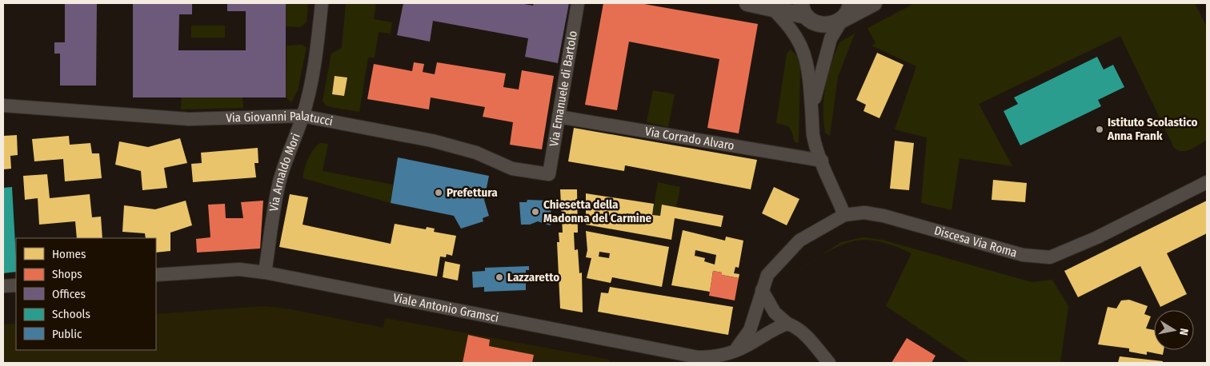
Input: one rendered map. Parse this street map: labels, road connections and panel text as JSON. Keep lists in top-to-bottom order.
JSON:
{
  "streets": {
    "street": [
      "Via Emanuele di Bartolo",
      "Via Giovanni Palatucci",
      "Via Corrado Alvaro",
      "Via Arnaldo Mori",
      "Discesa Via Roma",
      "Viale Antonio Gramsci"
    ]
  },
  "crossings": [
    ["Via Emanuele di Bartolo", "Via Giovanni Palatucci"],
    ["Via Emanuele di Bartolo", "Via Corrado Alvaro"],
    ["Via Giovanni Palatucci", "Via Arnaldo Mori"],
    ["Via Arnaldo Mori", "Viale Antonio Gramsci"],
    ["Discesa Via Roma", "Viale Antonio Gramsci"]
  ],
  "places": [
    "Istituto Scolastico Anna Frank",
    "Prefettura",
    "Chiesetta della Madonna del Carmine",
    "Lazzaretto"
  ],
  "legend": [
    "Homes",
    "Shops",
    "Offices",
    "Schools",
    "Public"
  ],
  "north": "right"
}
